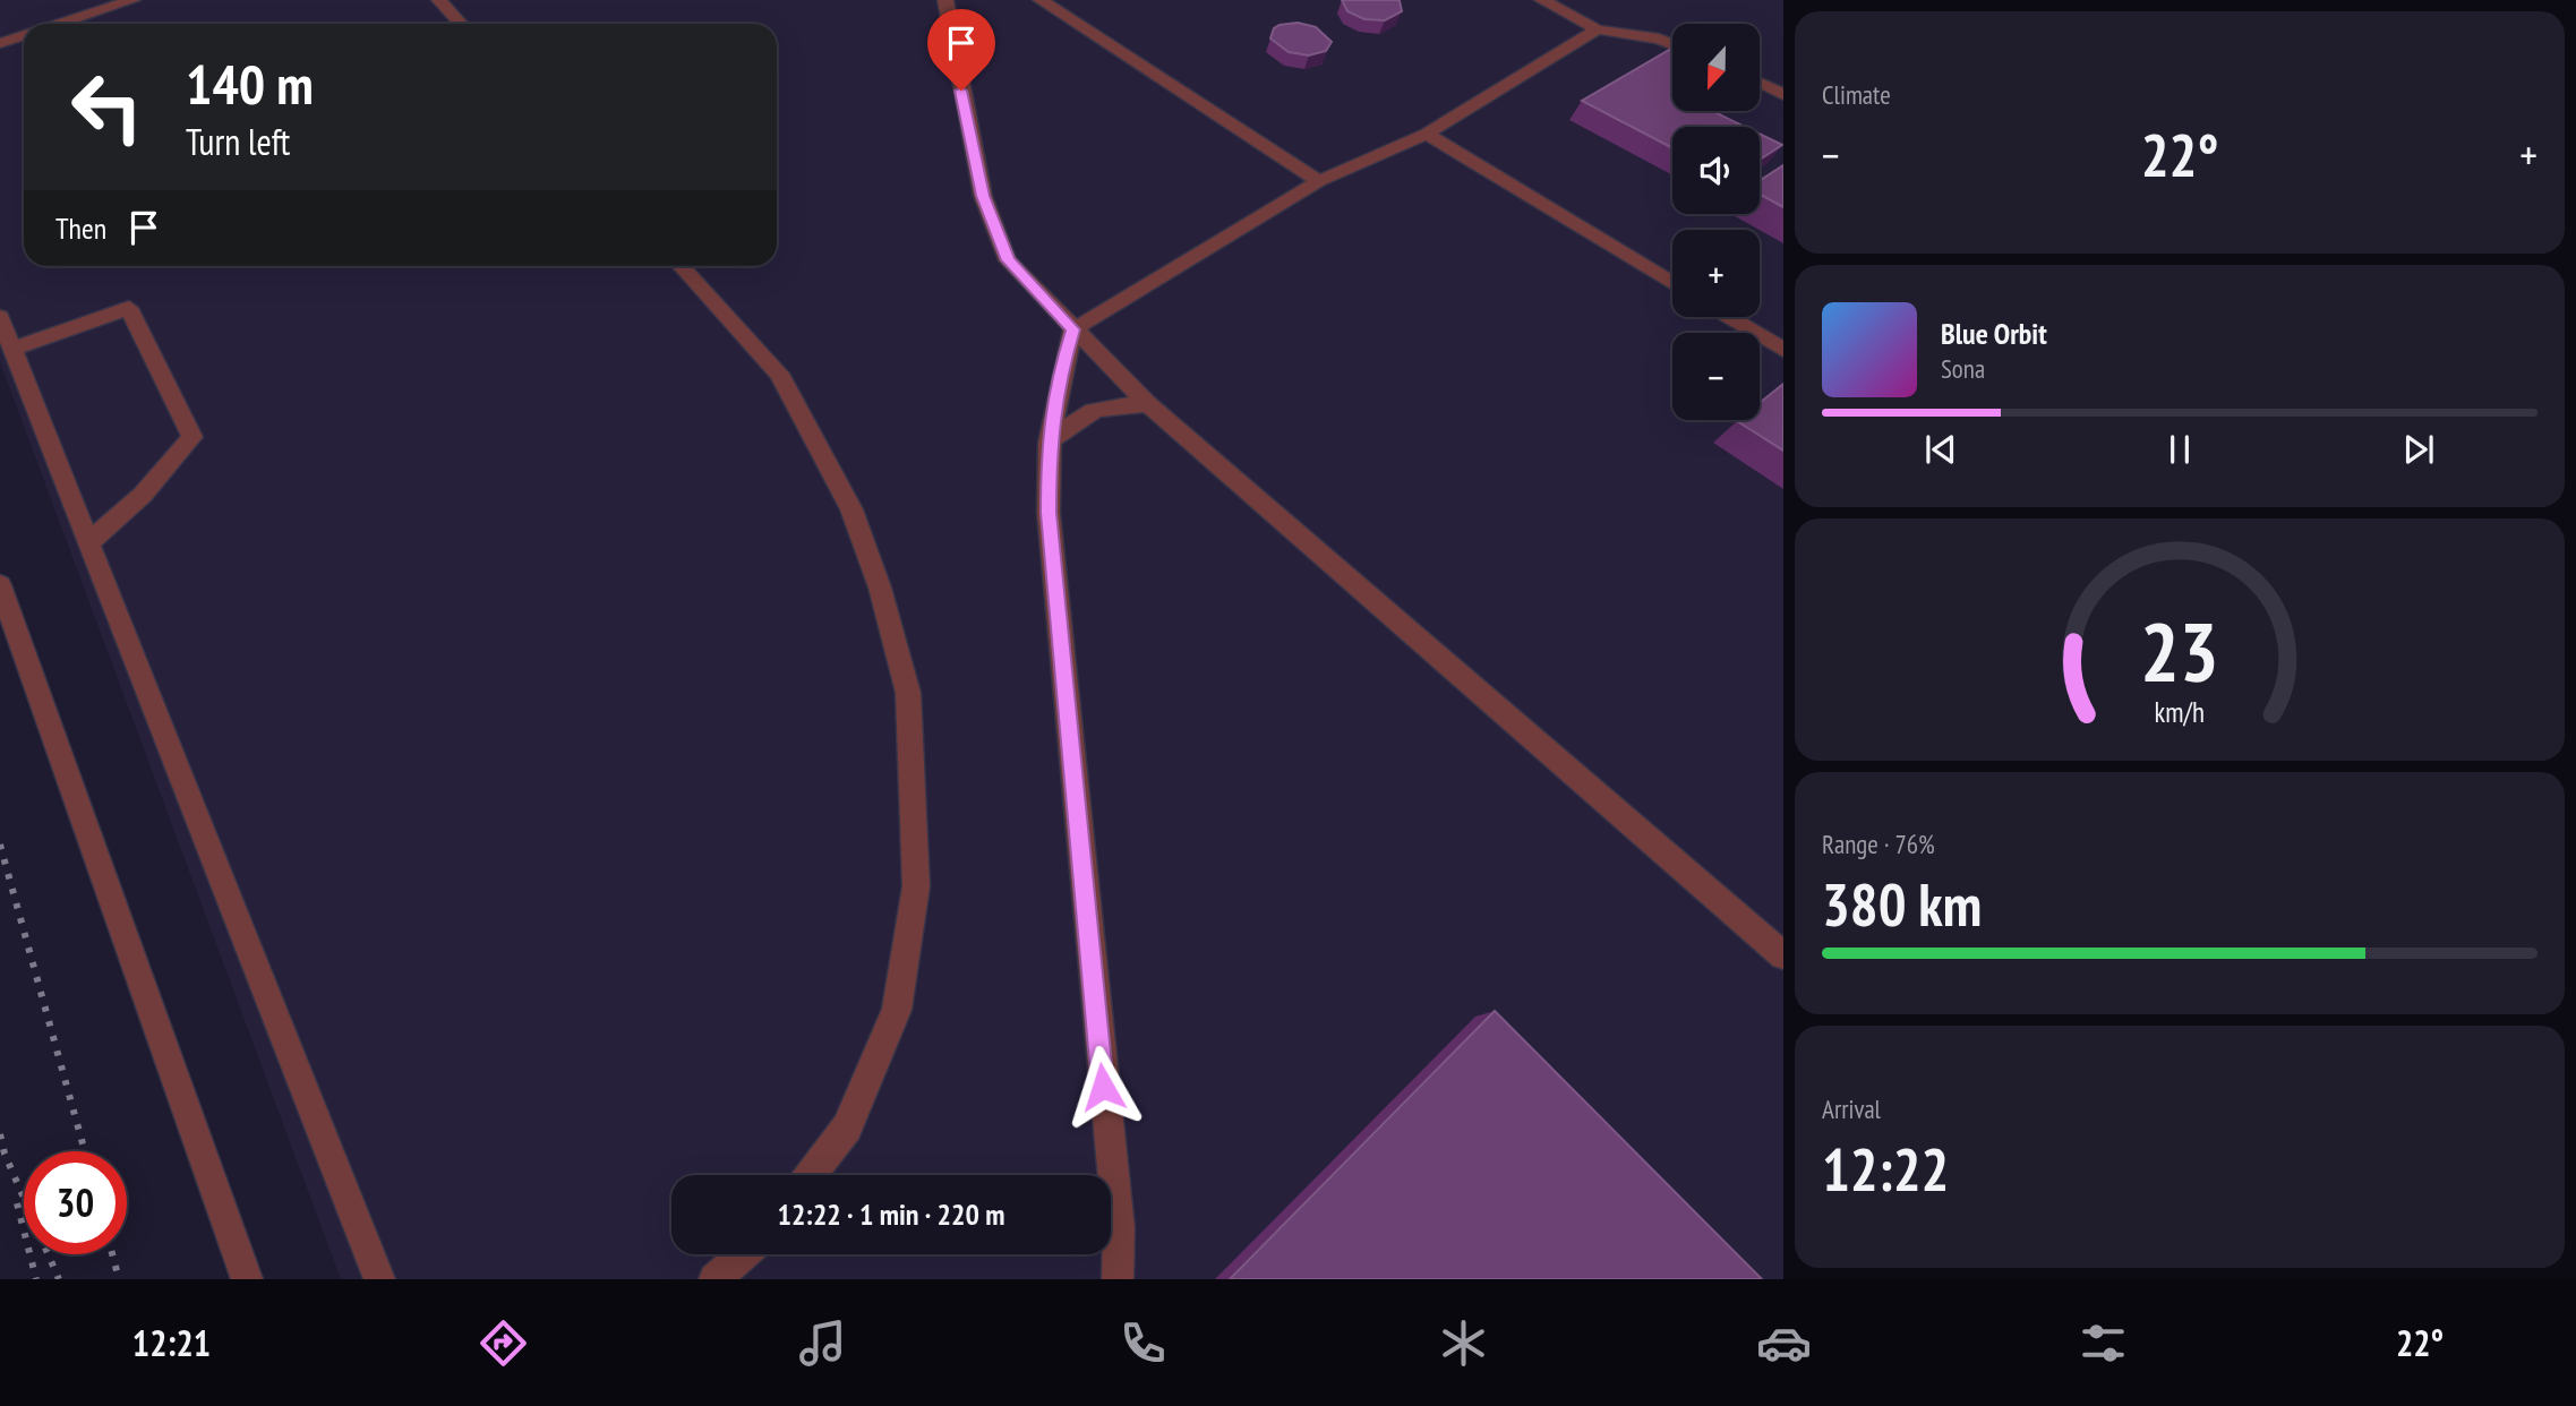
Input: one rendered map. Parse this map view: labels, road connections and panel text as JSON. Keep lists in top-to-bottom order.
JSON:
{
  "north": "bottom",
  "page": {
    "tile": [
      "Climate",
      ["Range · 76%", "380 km"],
      ["Arrival", "12:22"]
    ],
    "map_buttons": ["+", "−"],
    "turn": ["140 m", "Turn left"],
    "heat": ["−", "22°", "+"],
    "then": "Then",
    "song": ["Blue Orbit", "Sona"],
    "limit": "30",
    "trip": "12:22 · 1 min · 220 m",
    "tabs": ["12:21", "22°"],
    "gauge": ["23", "km/h"]
  }
}
